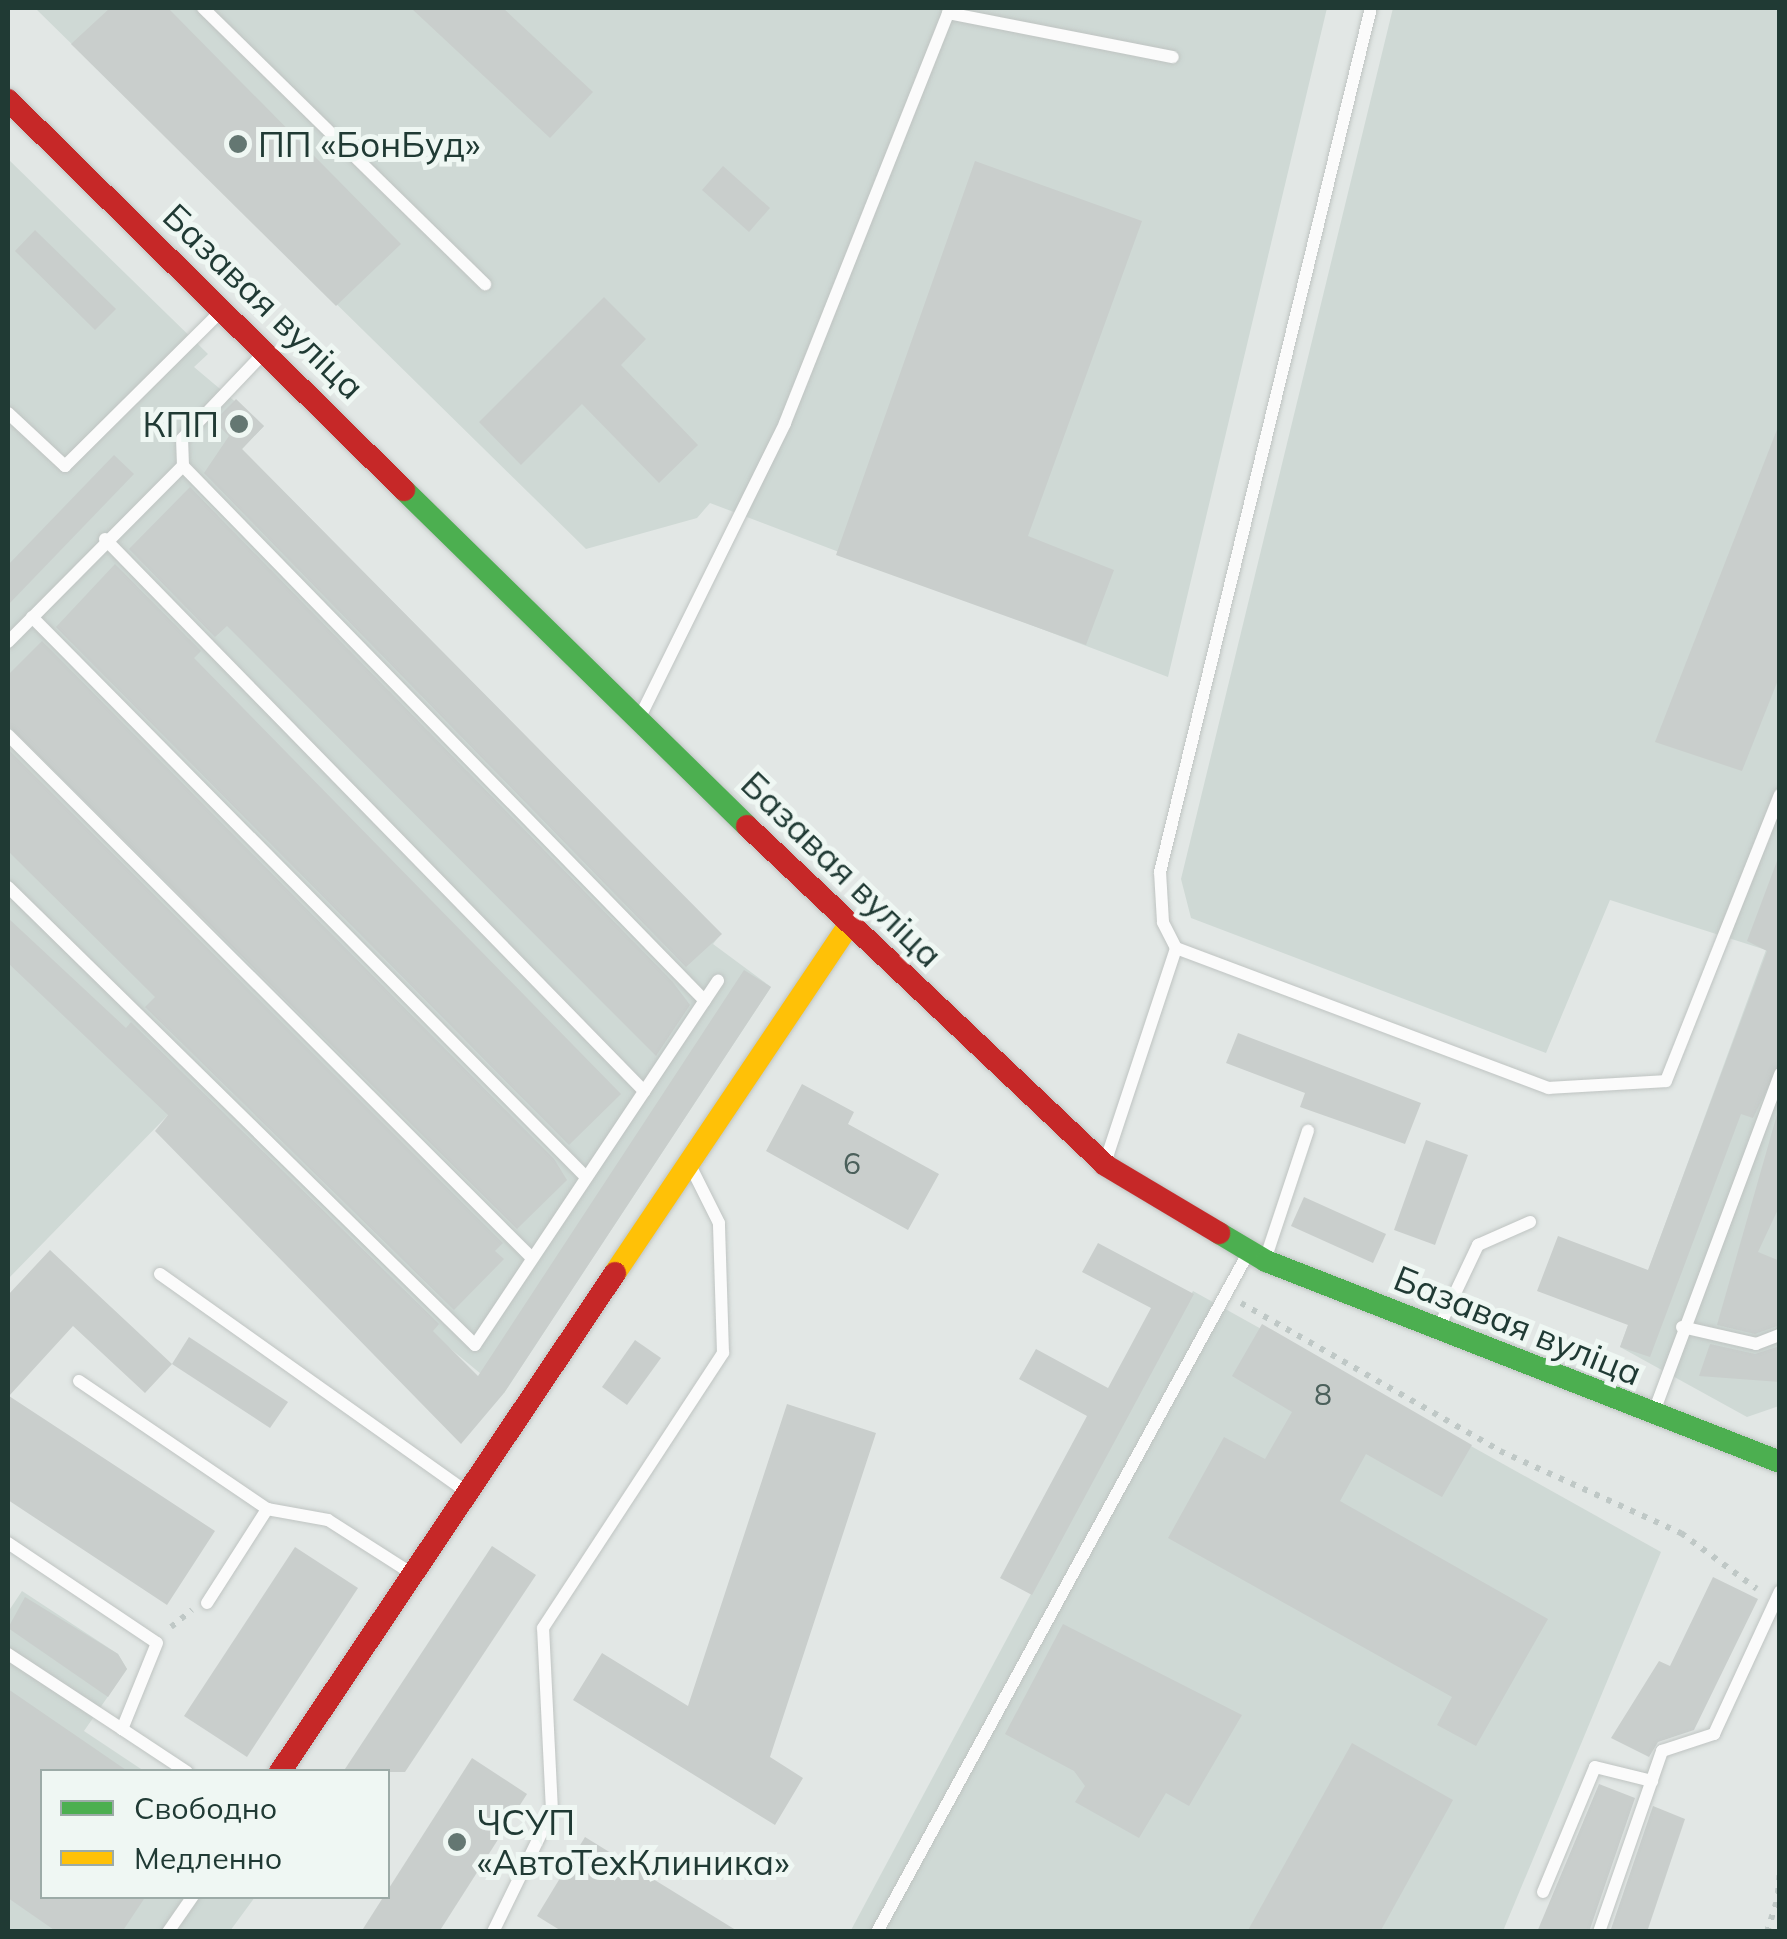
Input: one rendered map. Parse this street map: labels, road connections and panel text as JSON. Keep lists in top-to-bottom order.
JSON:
{
  "streets": {
    "street": ["Базавая вуліца"]
  },
  "places": ["ПП «БонБуд»", "КПП", "ЧСУП «АвтоТехКлиника»"],
  "house_numbers": ["6", "8"],
  "legend": ["Свободно", "Медленно"]
}
